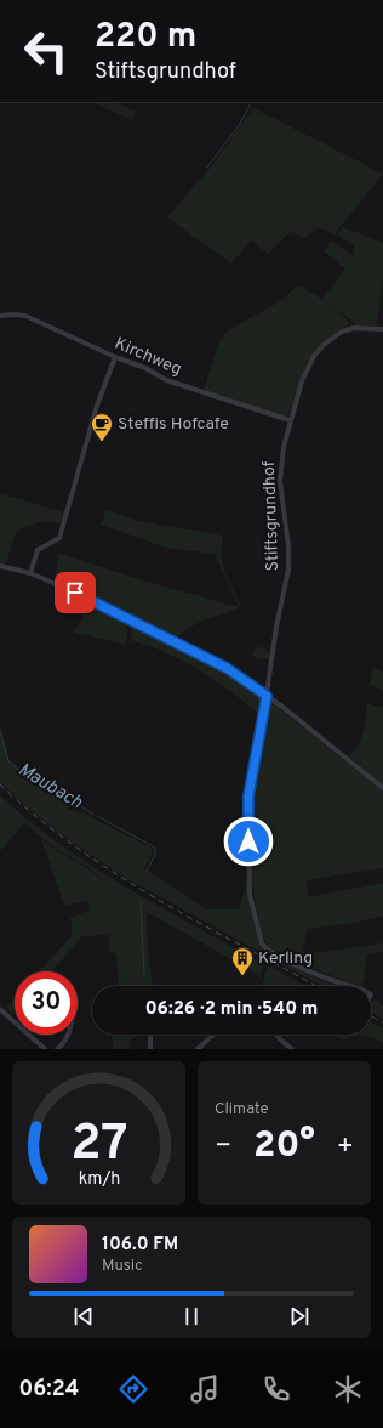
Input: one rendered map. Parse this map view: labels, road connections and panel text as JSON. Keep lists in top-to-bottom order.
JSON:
{
  "streets": {
    "street": ["Kirchweg", "Stiftsgrundhof"]
  },
  "crossings": [
    ["Kirchweg", "Stiftsgrundhof"]
  ],
  "water": ["Maubach"],
  "places": {
    "cafe": ["Steffis Hofcafe"],
    "building": ["Kerling"]
  },
  "page": {
    "turn": ["220 m", "Stiftsgrundhof"],
    "limit": "30",
    "trip": "06:26 · 2 min · 540 m",
    "tile": "Climate",
    "heat": ["−", "20°", "+"],
    "song": ["106.0 FM", "Music"],
    "tabs": "06:24",
    "gauge": ["27", "km/h"]
  }
}
